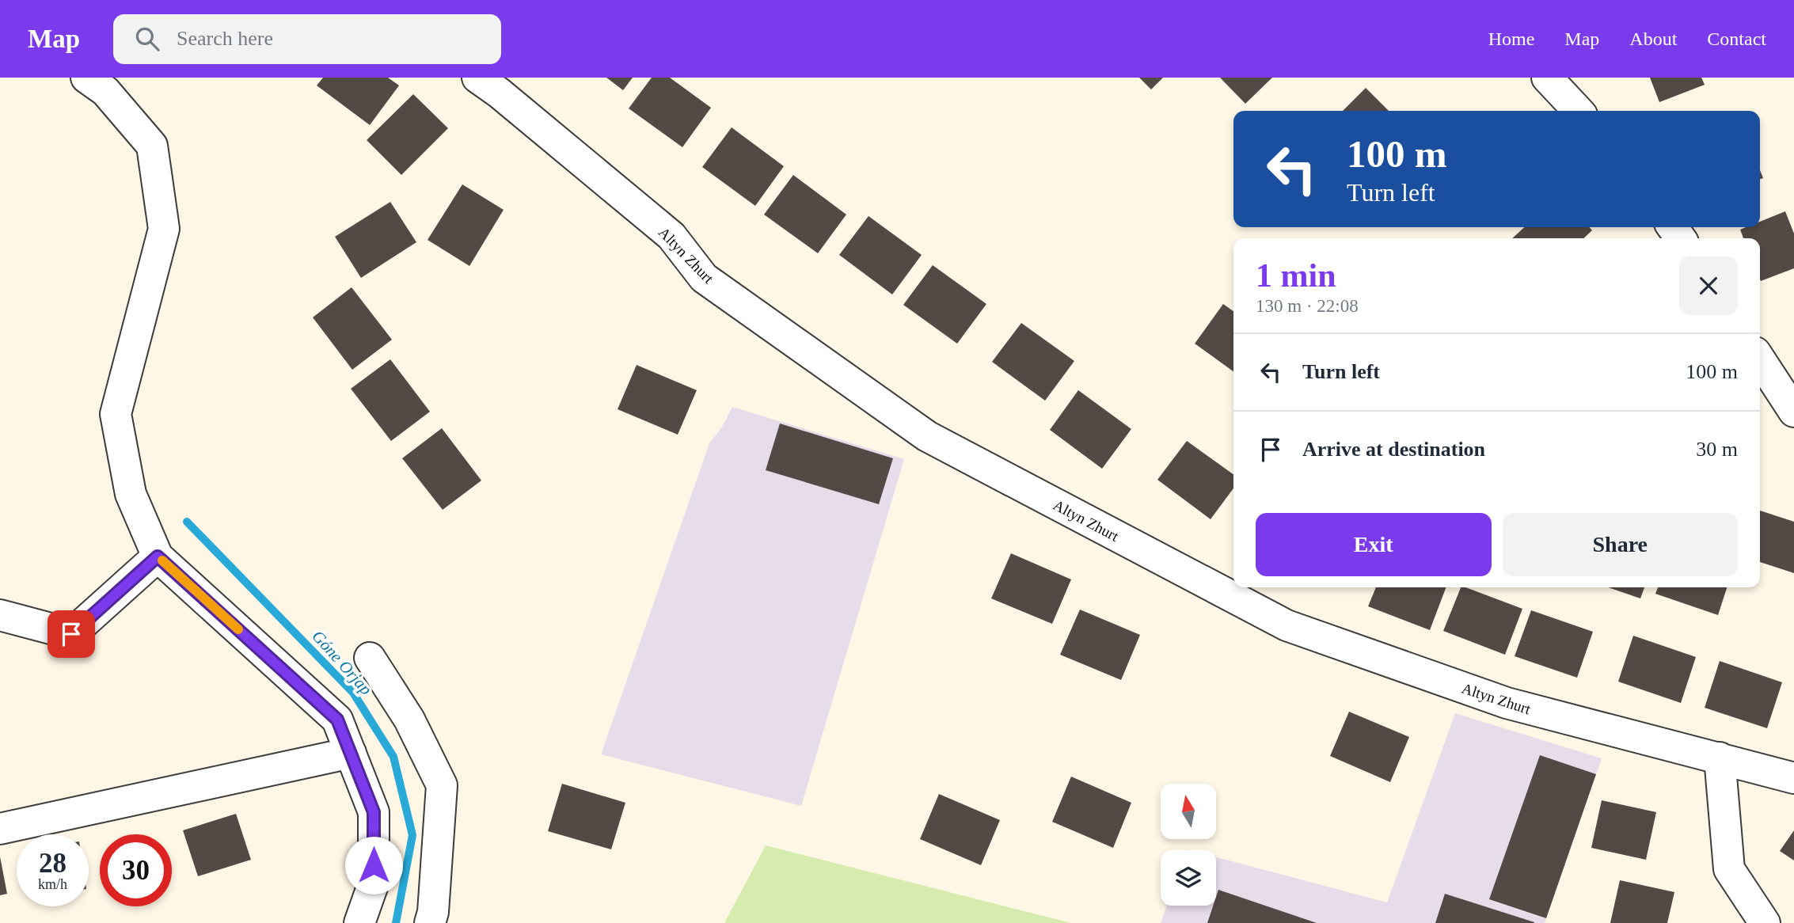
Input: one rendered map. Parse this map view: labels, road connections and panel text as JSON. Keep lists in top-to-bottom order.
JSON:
{
  "streets": {
    "street": ["Altyn Zhurt"]
  },
  "water": ["Góne Orjap"],
  "north": "top",
  "page": {
    "header": "Map",
    "search": "Search here",
    "nav": [
      "Home",
      "Map",
      "About",
      "Contact"
    ],
    "turn": ["100 m", "Turn left"],
    "heading": ["1 min", "130 m · 22:08"],
    "list": [
      {
        "name": "Turn left",
        "value": "100 m"
      },
      {
        "name": "Arrive at destination",
        "value": "30 m"
      }
    ],
    "buttons": ["Exit", "Share"],
    "speed": "28 km/h",
    "limit": "30"
  }
}
